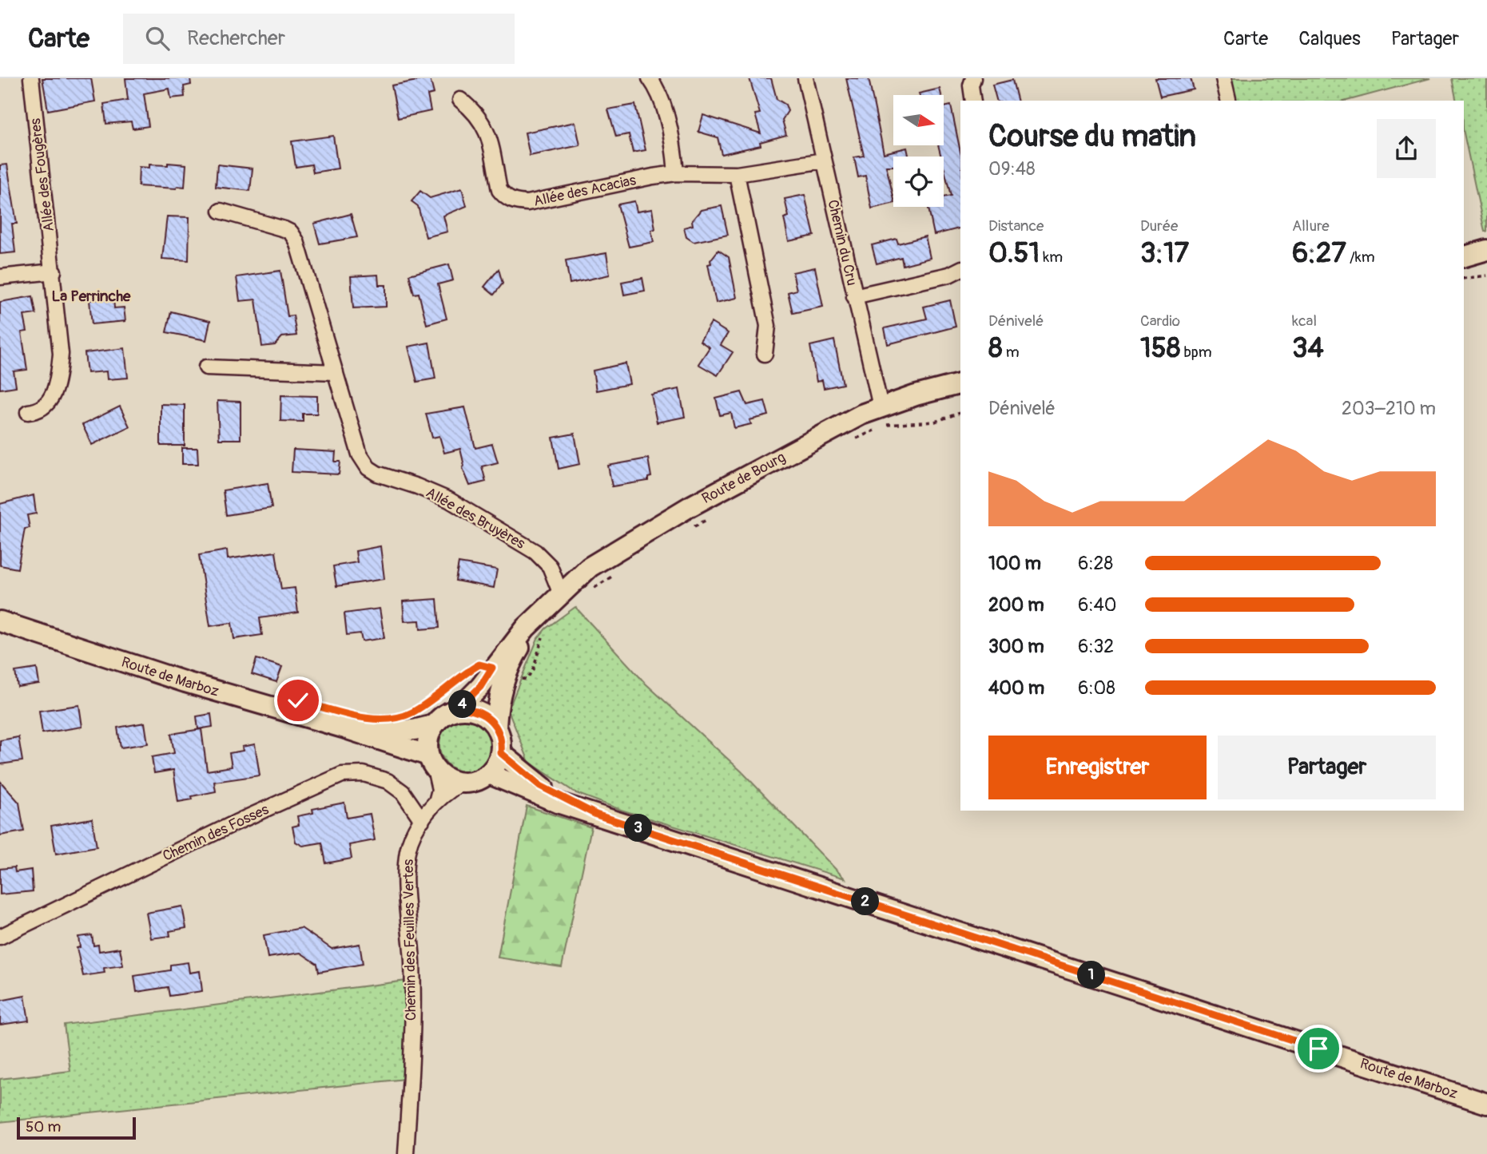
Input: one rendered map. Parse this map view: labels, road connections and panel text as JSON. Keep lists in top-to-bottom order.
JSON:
{
  "streets": {
    "main road": ["Route de Bourg", "Route de Marboz"],
    "street": [
      "Allée des Fougères",
      "Allée des Acacias",
      "Chemin du Cru",
      "Allée des Bruyères",
      "Chemin des Fosses",
      "Chemin des Feuilles Vertes"
    ]
  },
  "crossings": [
    ["Allée des Acacias", "Chemin du Cru"],
    ["Chemin du Cru", "Route de Bourg"],
    ["Route de Bourg", "Allée des Bruyères"],
    ["Route de Bourg", "Route de Marboz"],
    ["Chemin des Fosses", "Chemin des Feuilles Vertes"]
  ],
  "districts": ["La Perrinche"],
  "scale_bar": "50 m",
  "north": "right",
  "page": {
    "header": "Carte",
    "search": "Rechercher",
    "nav": ["Carte", "Calques", "Partager"],
    "heading": ["Course du matin", "09:48"],
    "stats": [
      ["Distance", "0.51 km"],
      ["Durée", "3:17"],
      ["Allure", "6:27 /km"],
      ["Dénivelé", "8 m"],
      ["Cardio", "158 bpm"],
      ["kcal", "34"]
    ],
    "chart": ["Dénivelé", "203–210 m"],
    "list": [
      {
        "name": "100 m",
        "note": "6:28"
      },
      {
        "name": "200 m",
        "note": "6:40"
      },
      {
        "name": "300 m",
        "note": "6:32"
      },
      {
        "name": "400 m",
        "note": "6:08"
      }
    ],
    "pins": [
      "4",
      "3",
      "2",
      "1"
    ],
    "buttons": ["Enregistrer", "Partager"],
    "scale": "50 m"
  }
}
